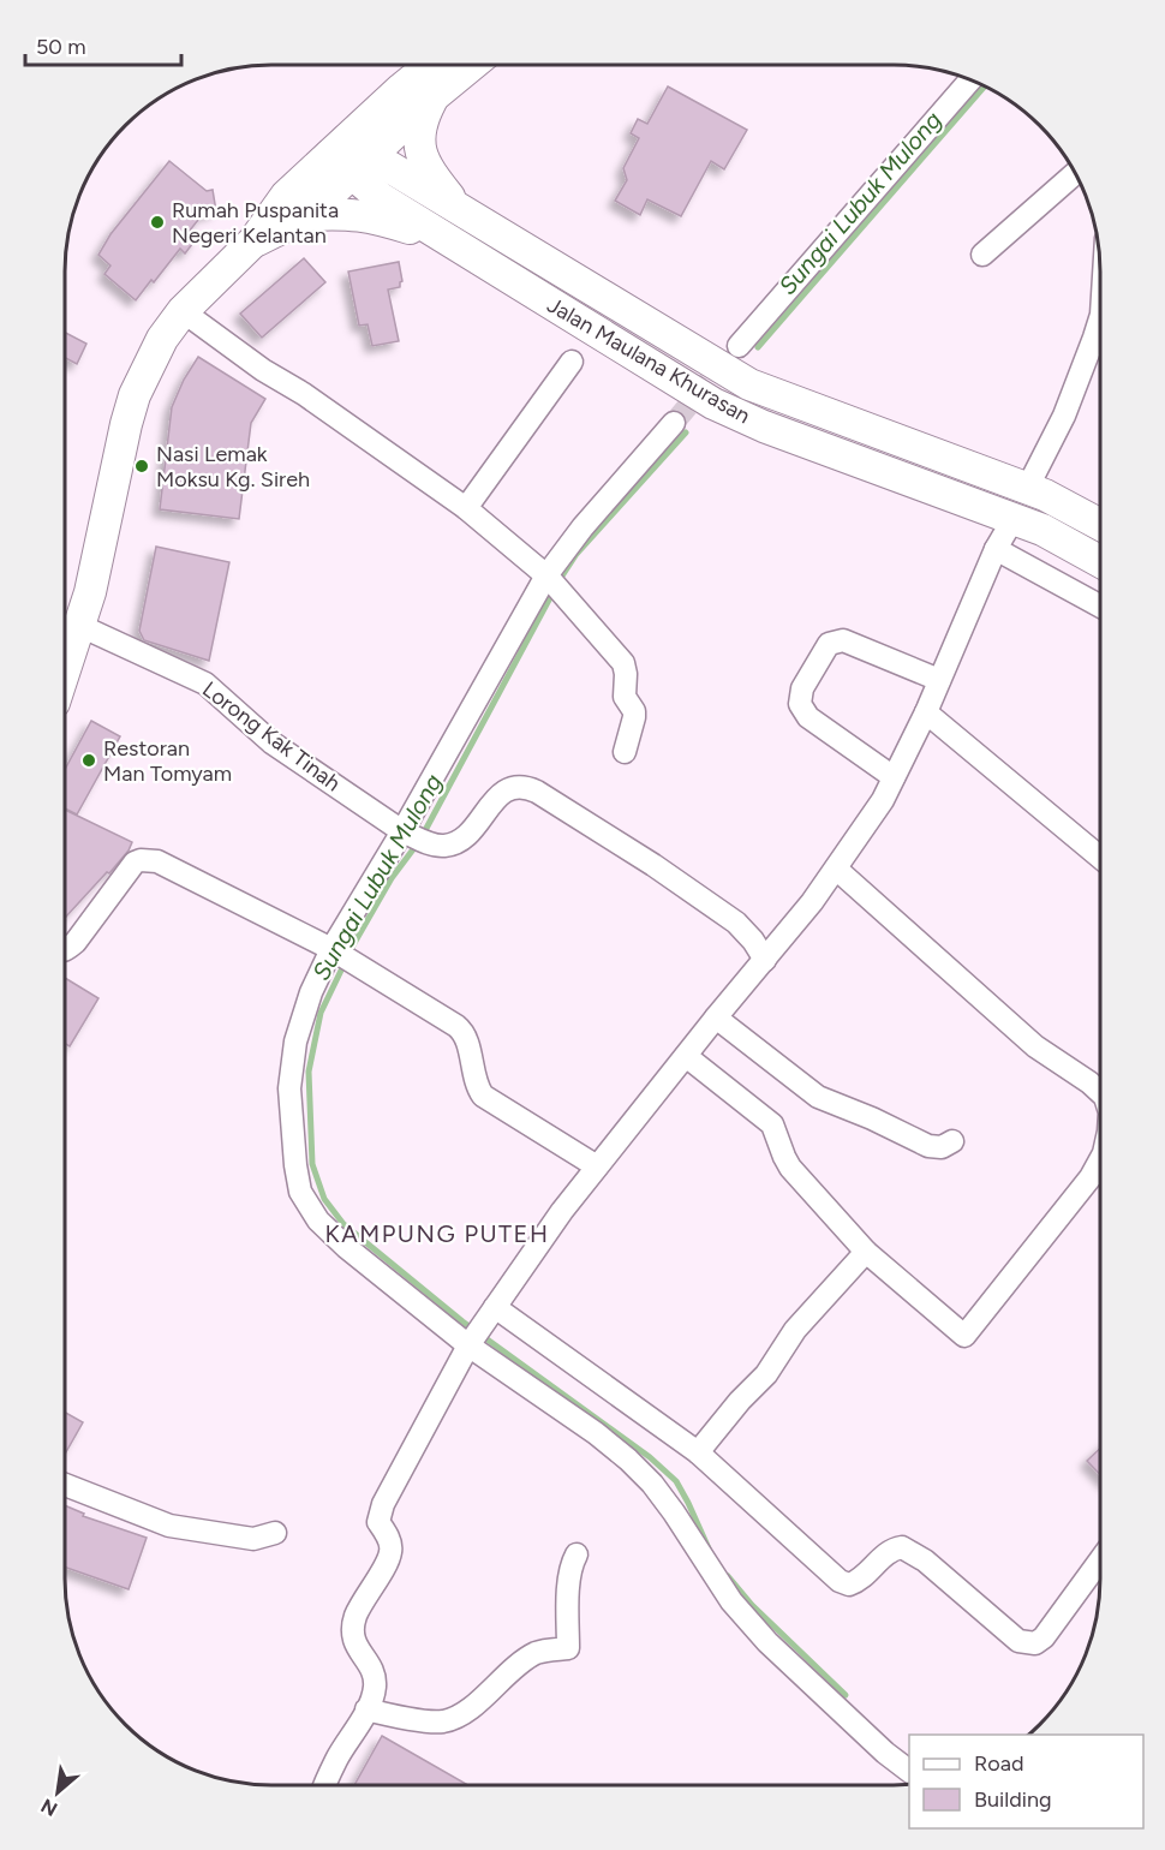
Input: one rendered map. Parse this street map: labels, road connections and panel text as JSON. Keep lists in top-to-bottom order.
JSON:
{
  "streets": {
    "street": ["Jalan Maulana Khurasan", "Lorong Kak Tinah"]
  },
  "districts": ["KAMPUNG PUTEH"],
  "water": ["Sungai Lubuk Mulong"],
  "places": ["Rumah Puspanita Negeri Kelantan", "Nasi Lemak Moksu Kg. Sireh", "Restoran Man Tomyam"],
  "legend": ["Road", "Building"],
  "scale_bar": "50 m",
  "north": "bottom left"
}
